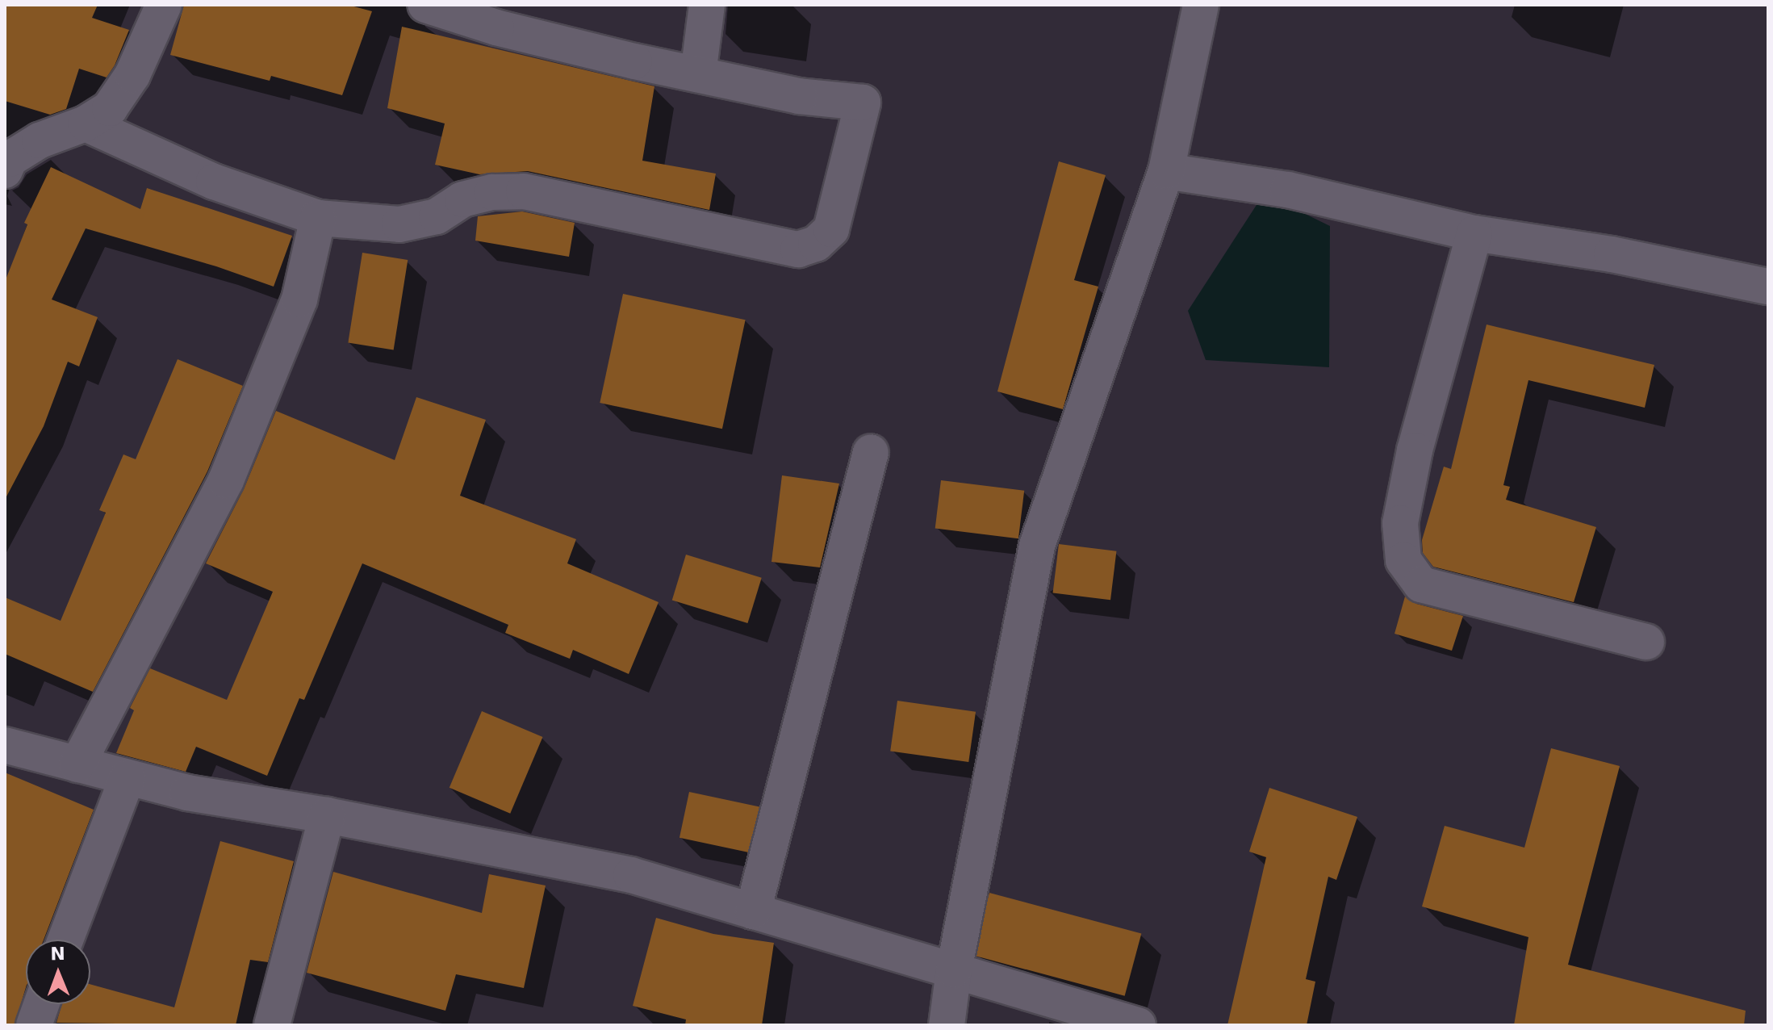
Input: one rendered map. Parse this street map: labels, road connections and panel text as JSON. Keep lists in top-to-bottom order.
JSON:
{
  "north": "top"
}
